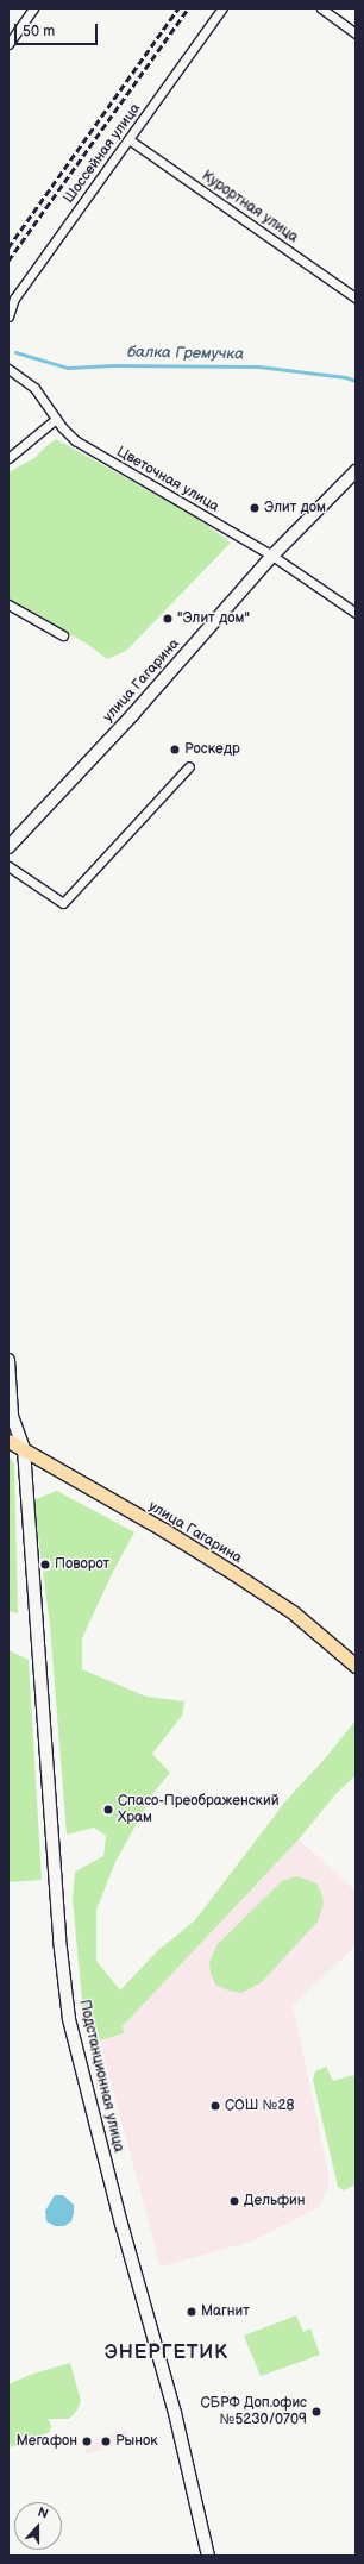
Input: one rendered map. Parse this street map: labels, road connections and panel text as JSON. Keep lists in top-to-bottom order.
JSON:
{
  "streets": {
    "main road": ["улица Гагарина"],
    "street": [
      "Шоссейная улица",
      "Курортная улица",
      "Цветочная улица",
      "Подстанционная улица"
    ]
  },
  "crossings": [
    ["Шоссейная улица", "Курортная улица"],
    ["Цветочная улица", "улица Гагарина"],
    ["улица Гагарина", "Подстанционная улица"]
  ],
  "districts": ["ЭНЕРГЕТИК"],
  "water": ["балка Гремучка"],
  "places": [
    "Элит дом",
    "\"Элит дом\"",
    "Роскедр",
    "Поворот",
    "Спасо-Преображенский Храм",
    "СОШ №28",
    "Дельфин",
    "Магнит",
    "СБРФ Доп.офис №5230/0709",
    "Мегафон",
    "Рынок"
  ],
  "scale_bar": "50 m",
  "north": "top"
}
